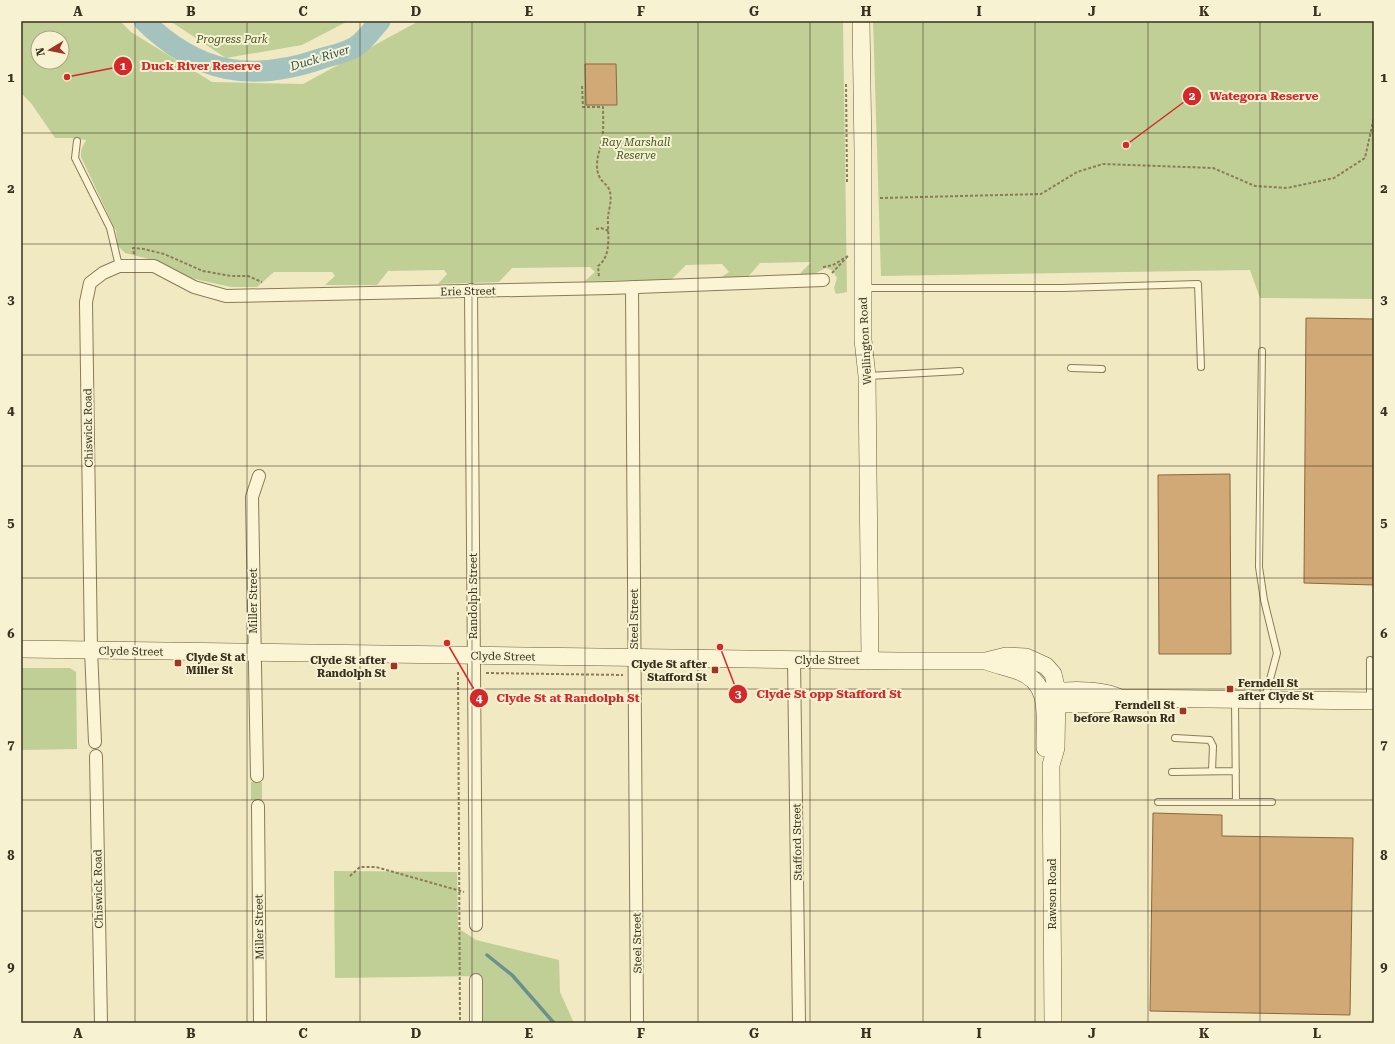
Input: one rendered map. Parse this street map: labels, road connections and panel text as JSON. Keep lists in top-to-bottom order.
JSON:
{
  "streets": {
    "main road": ["Wellington Road", "Clyde Street", "Rawson Road"],
    "street": [
      "Erie Street",
      "Chiswick Road",
      "Randolph Street",
      "Miller Street",
      "Steel Street",
      "Stafford Street"
    ]
  },
  "crossings": [
    ["Erie Street", "Chiswick Road"],
    ["Erie Street", "Randolph Street"],
    ["Erie Street", "Steel Street"],
    ["Wellington Road", "Clyde Street"],
    ["Chiswick Road", "Clyde Street"],
    ["Randolph Street", "Clyde Street"],
    ["Miller Street", "Clyde Street"],
    ["Steel Street", "Clyde Street"],
    ["Clyde Street", "Stafford Street"],
    ["Clyde Street", "Rawson Road"]
  ],
  "water": ["Duck River"],
  "parks": ["Progress Park", "Ray Marshall Reserve"],
  "places": {
    "other": [
      "Duck River Reserve",
      "Wategora Reserve",
      "Clyde St at Randolph St",
      "Clyde St opp Stafford St"
    ],
    "transit": [
      "Clyde St at Miller St",
      "Clyde St after Randolph St",
      "Clyde St after Stafford St",
      "Ferndell St after Clyde St",
      "Ferndell St before Rawson Rd"
    ]
  },
  "north": "left",
  "grid": {
    "columns": [
      "A",
      "B",
      "C",
      "D",
      "E",
      "F",
      "G",
      "H",
      "I",
      "J",
      "K",
      "L"
    ],
    "rows": [
      "1",
      "2",
      "3",
      "4",
      "5",
      "6",
      "7",
      "8",
      "9"
    ]
  }
}
